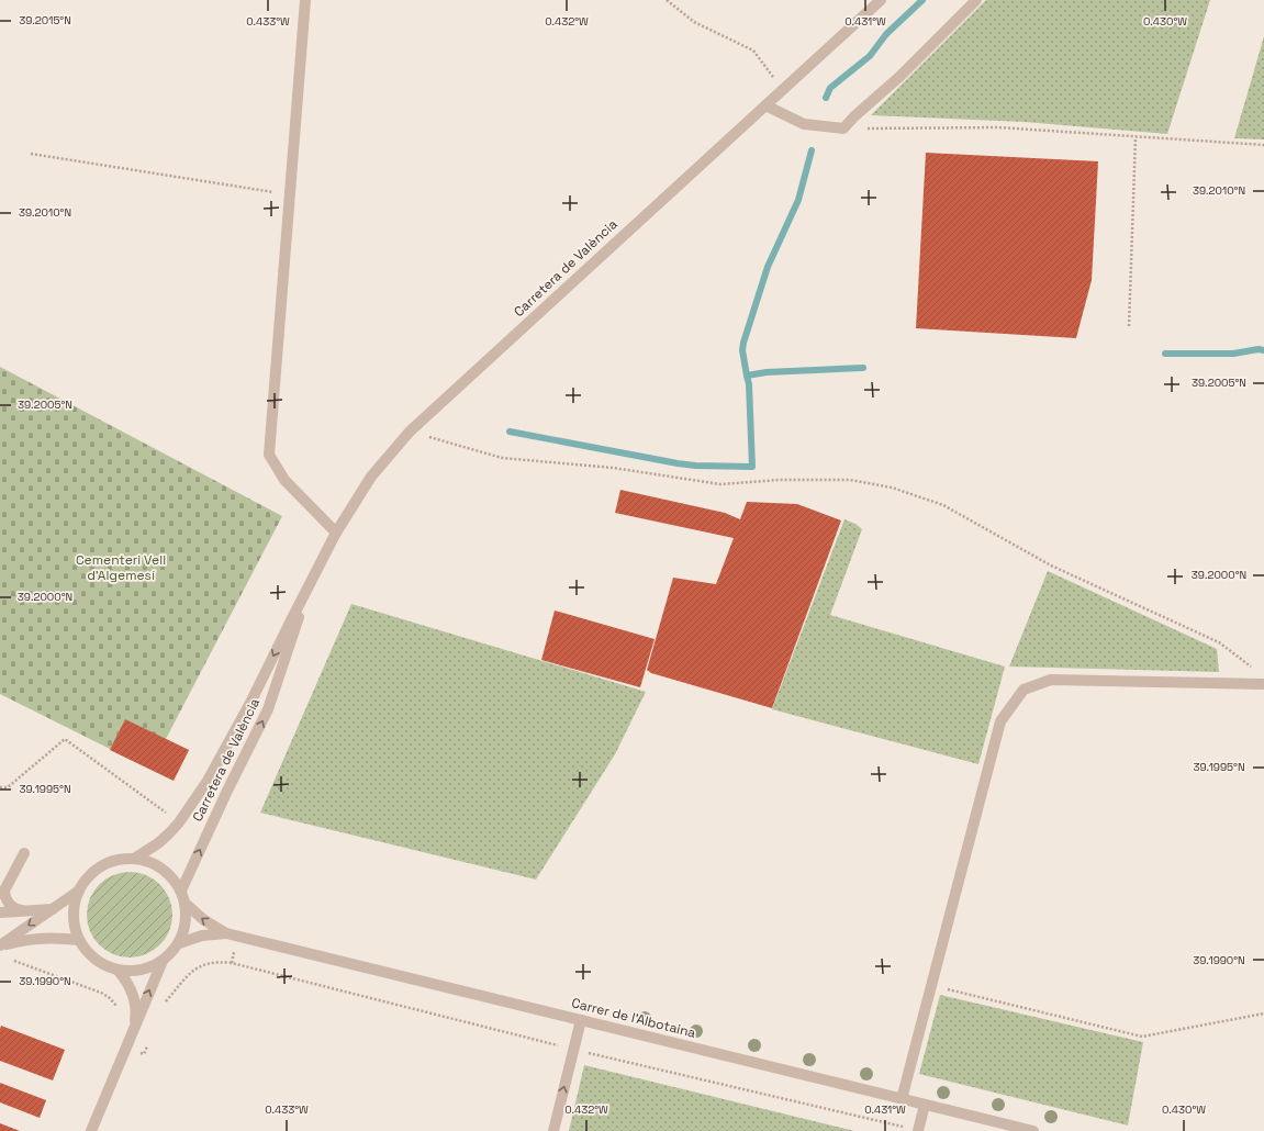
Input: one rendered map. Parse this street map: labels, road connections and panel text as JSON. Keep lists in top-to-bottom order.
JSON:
{
  "streets": {
    "street": ["Carretera de València", "Carrer de l'Albotaina"]
  },
  "crossings": [
    ["Carretera de València", "Carrer de l'Albotaina"]
  ],
  "parks": ["Cementeri Vell d'Algemesí"],
  "coordinates": [
    "39.2015°N",
    "0.433°W",
    "0.432°W",
    "0.431°W",
    "0.430°W",
    "39.2010°N",
    "39.2005°N",
    "39.2000°N",
    "39.1995°N",
    "39.1990°N"
  ]
}
